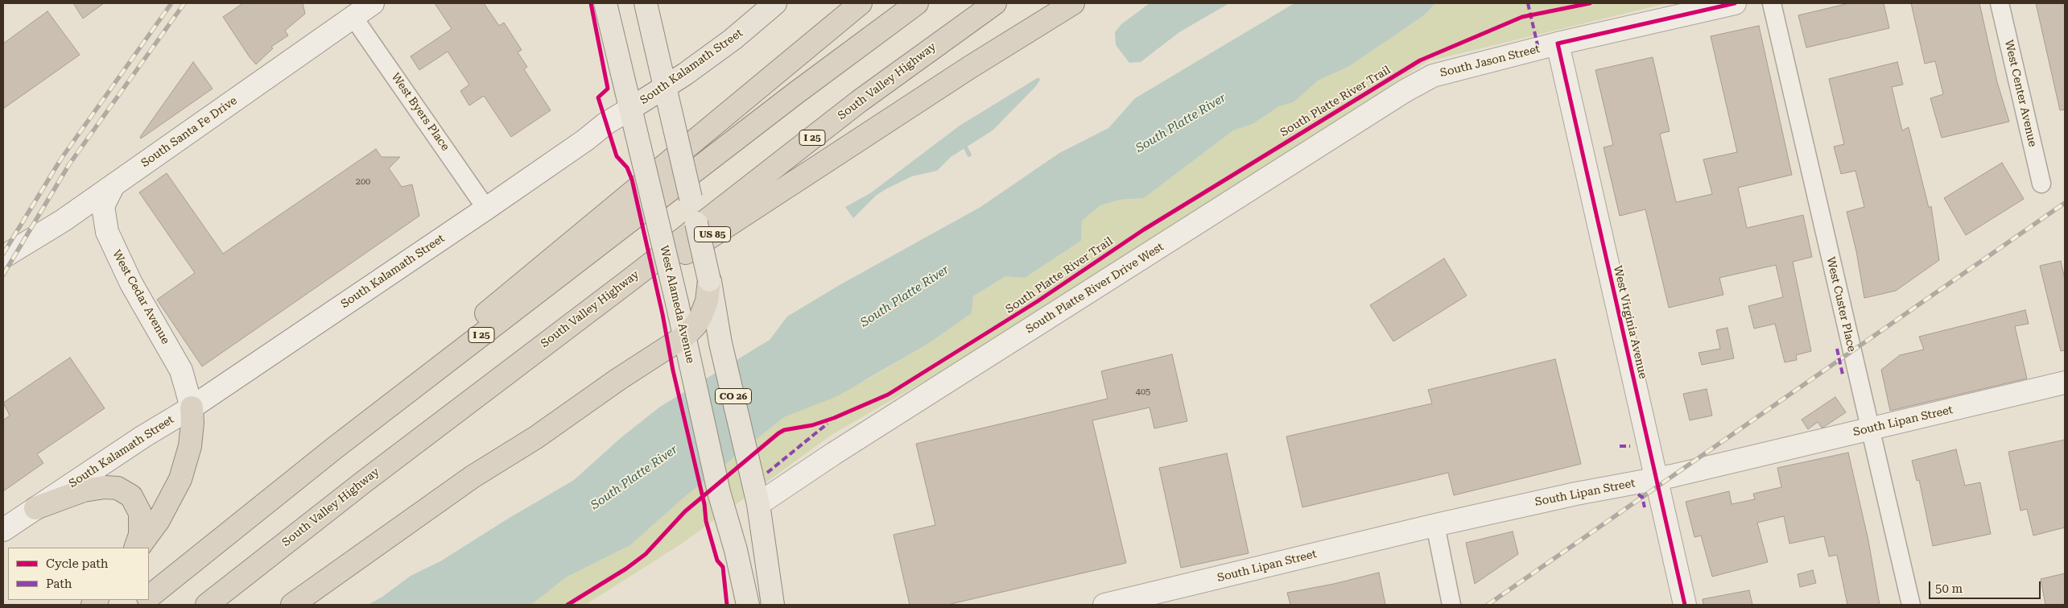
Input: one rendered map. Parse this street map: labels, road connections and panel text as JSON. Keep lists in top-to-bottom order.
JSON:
{
  "streets": {
    "highway": ["South Valley Highway", "I 25", "US 85"],
    "main road": ["South Kalamath Street", "West Alameda Avenue", "CO 26"],
    "street": [
      "South Jason Street",
      "West Center Avenue",
      "West Byers Place",
      "South Santa Fe Drive",
      "South Platte River Drive West",
      "West Cedar Avenue",
      "West Custer Place",
      "West Virginia Avenue",
      "South Lipan Street"
    ],
    "cycle path": ["South Platte River Trail"]
  },
  "crossings": [
    ["South Jason Street", "South Platte River Drive West"],
    ["South Jason Street", "West Virginia Avenue"],
    ["South Kalamath Street", "West Byers Place"],
    ["South Kalamath Street", "West Cedar Avenue"],
    ["South Kalamath Street", "West Alameda Avenue"],
    ["South Kalamath Street", "CO 26"],
    ["South Valley Highway", "US 85"],
    ["West Byers Place", "South Santa Fe Drive"],
    ["South Santa Fe Drive", "West Cedar Avenue"],
    ["South Platte River Drive West", "CO 26"],
    ["West Custer Place", "South Lipan Street"],
    ["West Virginia Avenue", "South Lipan Street"]
  ],
  "water": ["South Platte River"],
  "house_numbers": ["200", "405"],
  "legend": ["Cycle path", "Path"],
  "scale_bar": "50 m"
}
